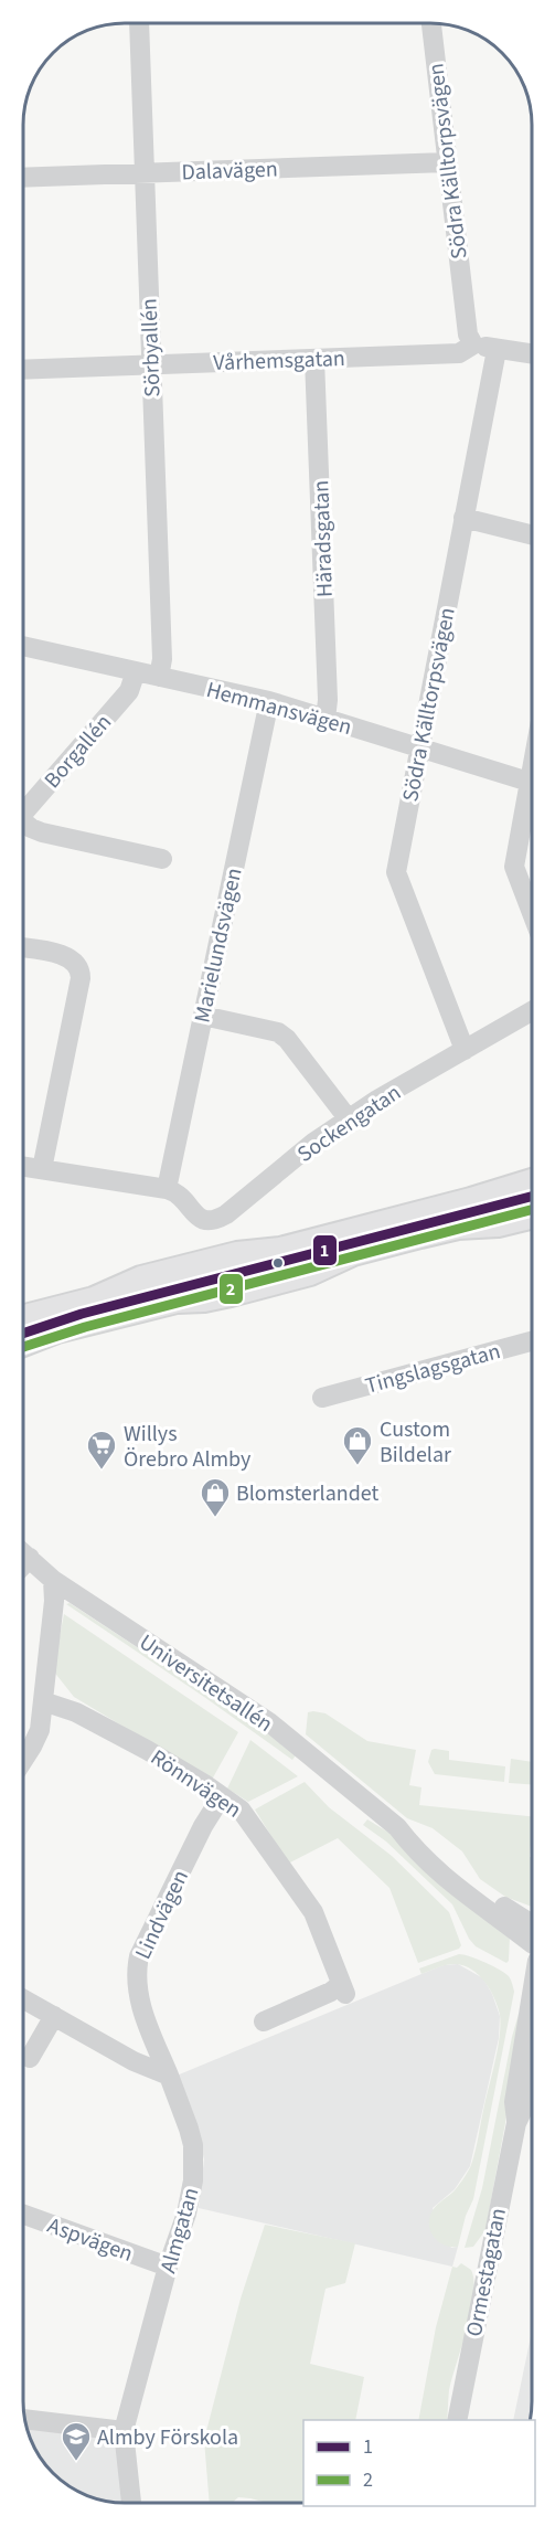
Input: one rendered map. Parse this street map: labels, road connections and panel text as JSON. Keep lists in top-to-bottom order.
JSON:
{
  "streets": {
    "street": [
      "Södra Källtorpsvägen",
      "Dalavägen",
      "Sörbyallén",
      "Vårhemsgatan",
      "Häradsgatan",
      "Hemmansvägen",
      "Borgallén",
      "Marielundsvägen",
      "Sockengatan",
      "Tingslagsgatan",
      "Universitetsallén",
      "Rönnvägen",
      "Lindvägen",
      "Almgatan",
      "Aspvägen",
      "Ormestagatan"
    ]
  },
  "crossings": [
    ["Södra Källtorpsvägen", "Dalavägen"],
    ["Södra Källtorpsvägen", "Vårhemsgatan"],
    ["Södra Källtorpsvägen", "Hemmansvägen"],
    ["Södra Källtorpsvägen", "Sockengatan"],
    ["Dalavägen", "Sörbyallén"],
    ["Sörbyallén", "Vårhemsgatan"],
    ["Sörbyallén", "Hemmansvägen"],
    ["Vårhemsgatan", "Häradsgatan"],
    ["Häradsgatan", "Hemmansvägen"],
    ["Hemmansvägen", "Borgallén"],
    ["Hemmansvägen", "Marielundsvägen"],
    ["Marielundsvägen", "Sockengatan"],
    ["Rönnvägen", "Lindvägen"],
    ["Lindvägen", "Almgatan"],
    ["Almgatan", "Aspvägen"]
  ],
  "places": {
    "shop": ["Custom Bildelar", "Blomsterlandet"],
    "supermarket": ["Willys Örebro Almby"],
    "school or university": ["Almby Förskola"]
  },
  "lines": ["transit line 1", "transit line 2"],
  "legend": ["1", "2"]
}
